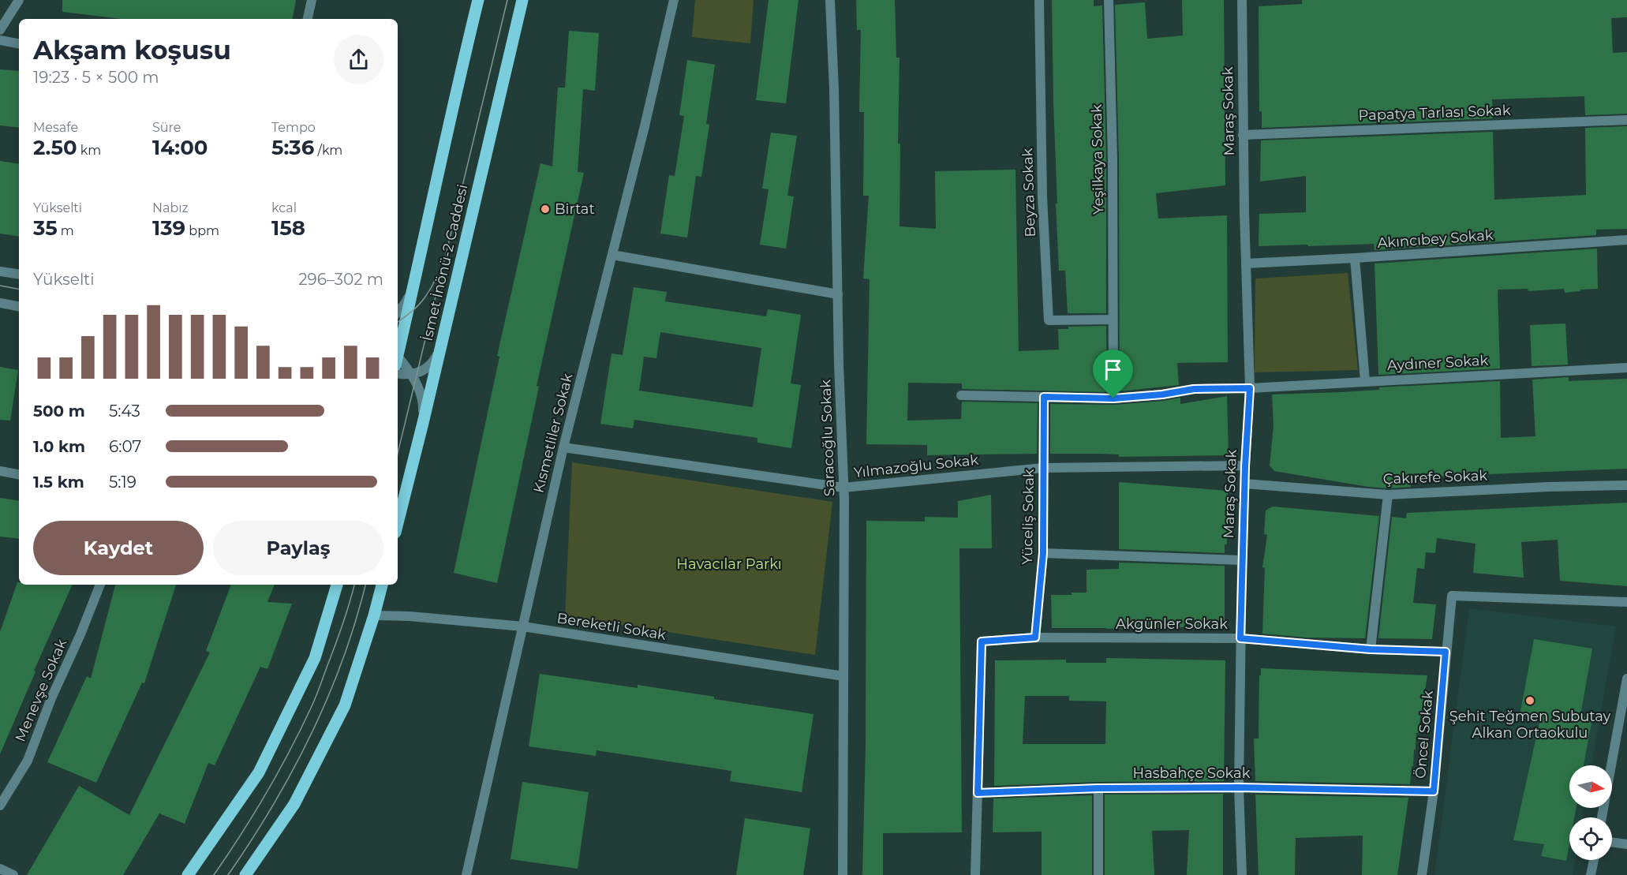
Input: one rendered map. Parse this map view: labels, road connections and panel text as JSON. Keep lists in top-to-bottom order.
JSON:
{
  "streets": {
    "main road": ["İsmet İnönü-2 Caddesi"],
    "street": [
      "Maraş Sokak",
      "Papatya Tarlası Sokak",
      "Yeşilkaya Sokak",
      "Beyza Sokak",
      "Akıncıbey Sokak",
      "Aydıner Sokak",
      "Kısmetliler Sokak",
      "Saracoğlu Sokak",
      "Yılmazoğlu Sokak",
      "Çakırefe Sokak",
      "Yüceliş Sokak",
      "Akgünler Sokak",
      "Bereketli Sokak",
      "Menevşe Sokak",
      "Öncel Sokak",
      "Hasbahçe Sokak"
    ]
  },
  "crossings": [
    ["Maraş Sokak", "Papatya Tarlası Sokak"],
    ["Maraş Sokak", "Akıncıbey Sokak"],
    ["Maraş Sokak", "Aydıner Sokak"],
    ["Maraş Sokak", "Yılmazoğlu Sokak"],
    ["Maraş Sokak", "Çakırefe Sokak"],
    ["Maraş Sokak", "Akgünler Sokak"],
    ["Maraş Sokak", "Hasbahçe Sokak"],
    ["Yeşilkaya Sokak", "Beyza Sokak"],
    ["Yeşilkaya Sokak", "Aydıner Sokak"],
    ["Aydıner Sokak", "Yüceliş Sokak"],
    ["Kısmetliler Sokak", "Yılmazoğlu Sokak"],
    ["Kısmetliler Sokak", "Bereketli Sokak"],
    ["Saracoğlu Sokak", "Yılmazoğlu Sokak"],
    ["Saracoğlu Sokak", "Bereketli Sokak"],
    ["Yılmazoğlu Sokak", "Yüceliş Sokak"],
    ["Yüceliş Sokak", "Akgünler Sokak"],
    ["Akgünler Sokak", "Öncel Sokak"],
    ["Akgünler Sokak", "Hasbahçe Sokak"],
    ["Öncel Sokak", "Hasbahçe Sokak"]
  ],
  "parks": ["Havacılar Parkı"],
  "places": ["Birtat", "Şehit Teğmen Subutay Alkan Ortaokulu"],
  "north": "right",
  "page": {
    "heading": ["Akşam koşusu", "19:23 · 5 × 500 m"],
    "stats": [
      ["Mesafe", "2.50 km"],
      ["Süre", "14:00"],
      ["Tempo", "5:36 /km"],
      ["Yükselti", "35 m"],
      ["Nabız", "139 bpm"],
      ["kcal", "158"]
    ],
    "chart": ["Yükselti", "296–302 m"],
    "list": [
      {
        "name": "500 m",
        "note": "5:43"
      },
      {
        "name": "1.0 km",
        "note": "6:07"
      },
      {
        "name": "1.5 km",
        "note": "5:19"
      }
    ],
    "buttons": ["Kaydet", "Paylaş"]
  }
}
